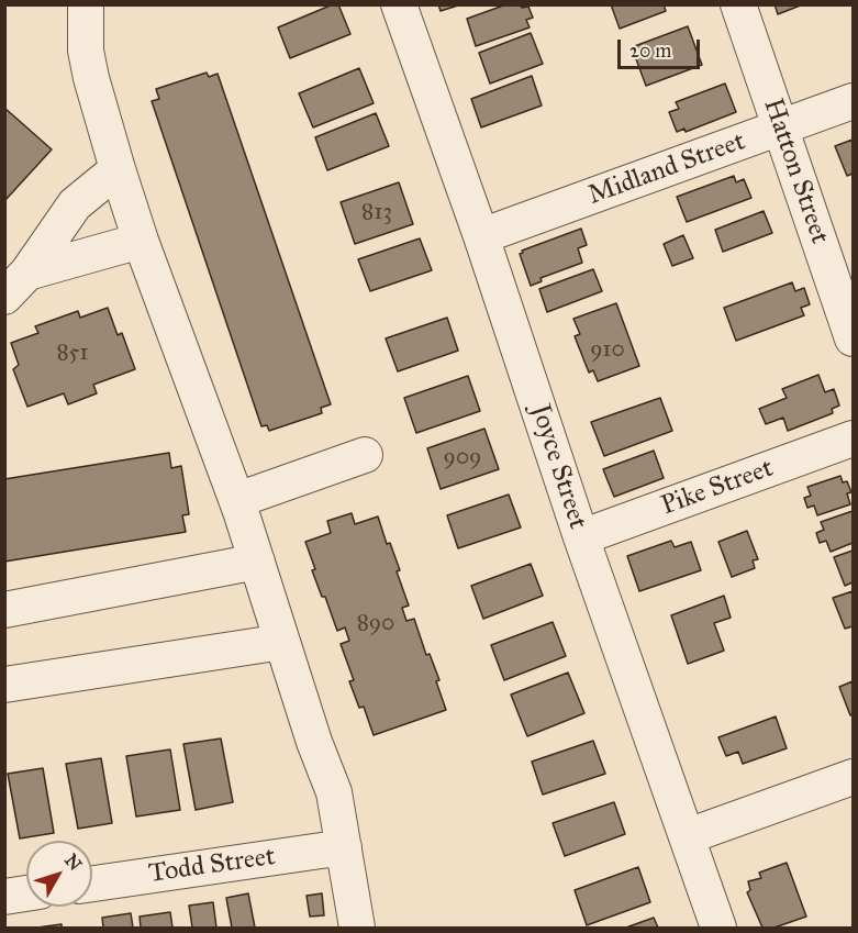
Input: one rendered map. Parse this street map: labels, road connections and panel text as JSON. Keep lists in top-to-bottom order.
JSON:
{
  "streets": {
    "street": [
      "Midland Street",
      "Hatton Street",
      "Joyce Street",
      "Pike Street",
      "Todd Street"
    ]
  },
  "crossings": [
    ["Midland Street", "Hatton Street"],
    ["Midland Street", "Joyce Street"],
    ["Joyce Street", "Pike Street"]
  ],
  "house_numbers": [
    "813",
    "910",
    "851",
    "909",
    "890"
  ],
  "scale_bar": "20 m",
  "north": "top right"
}
